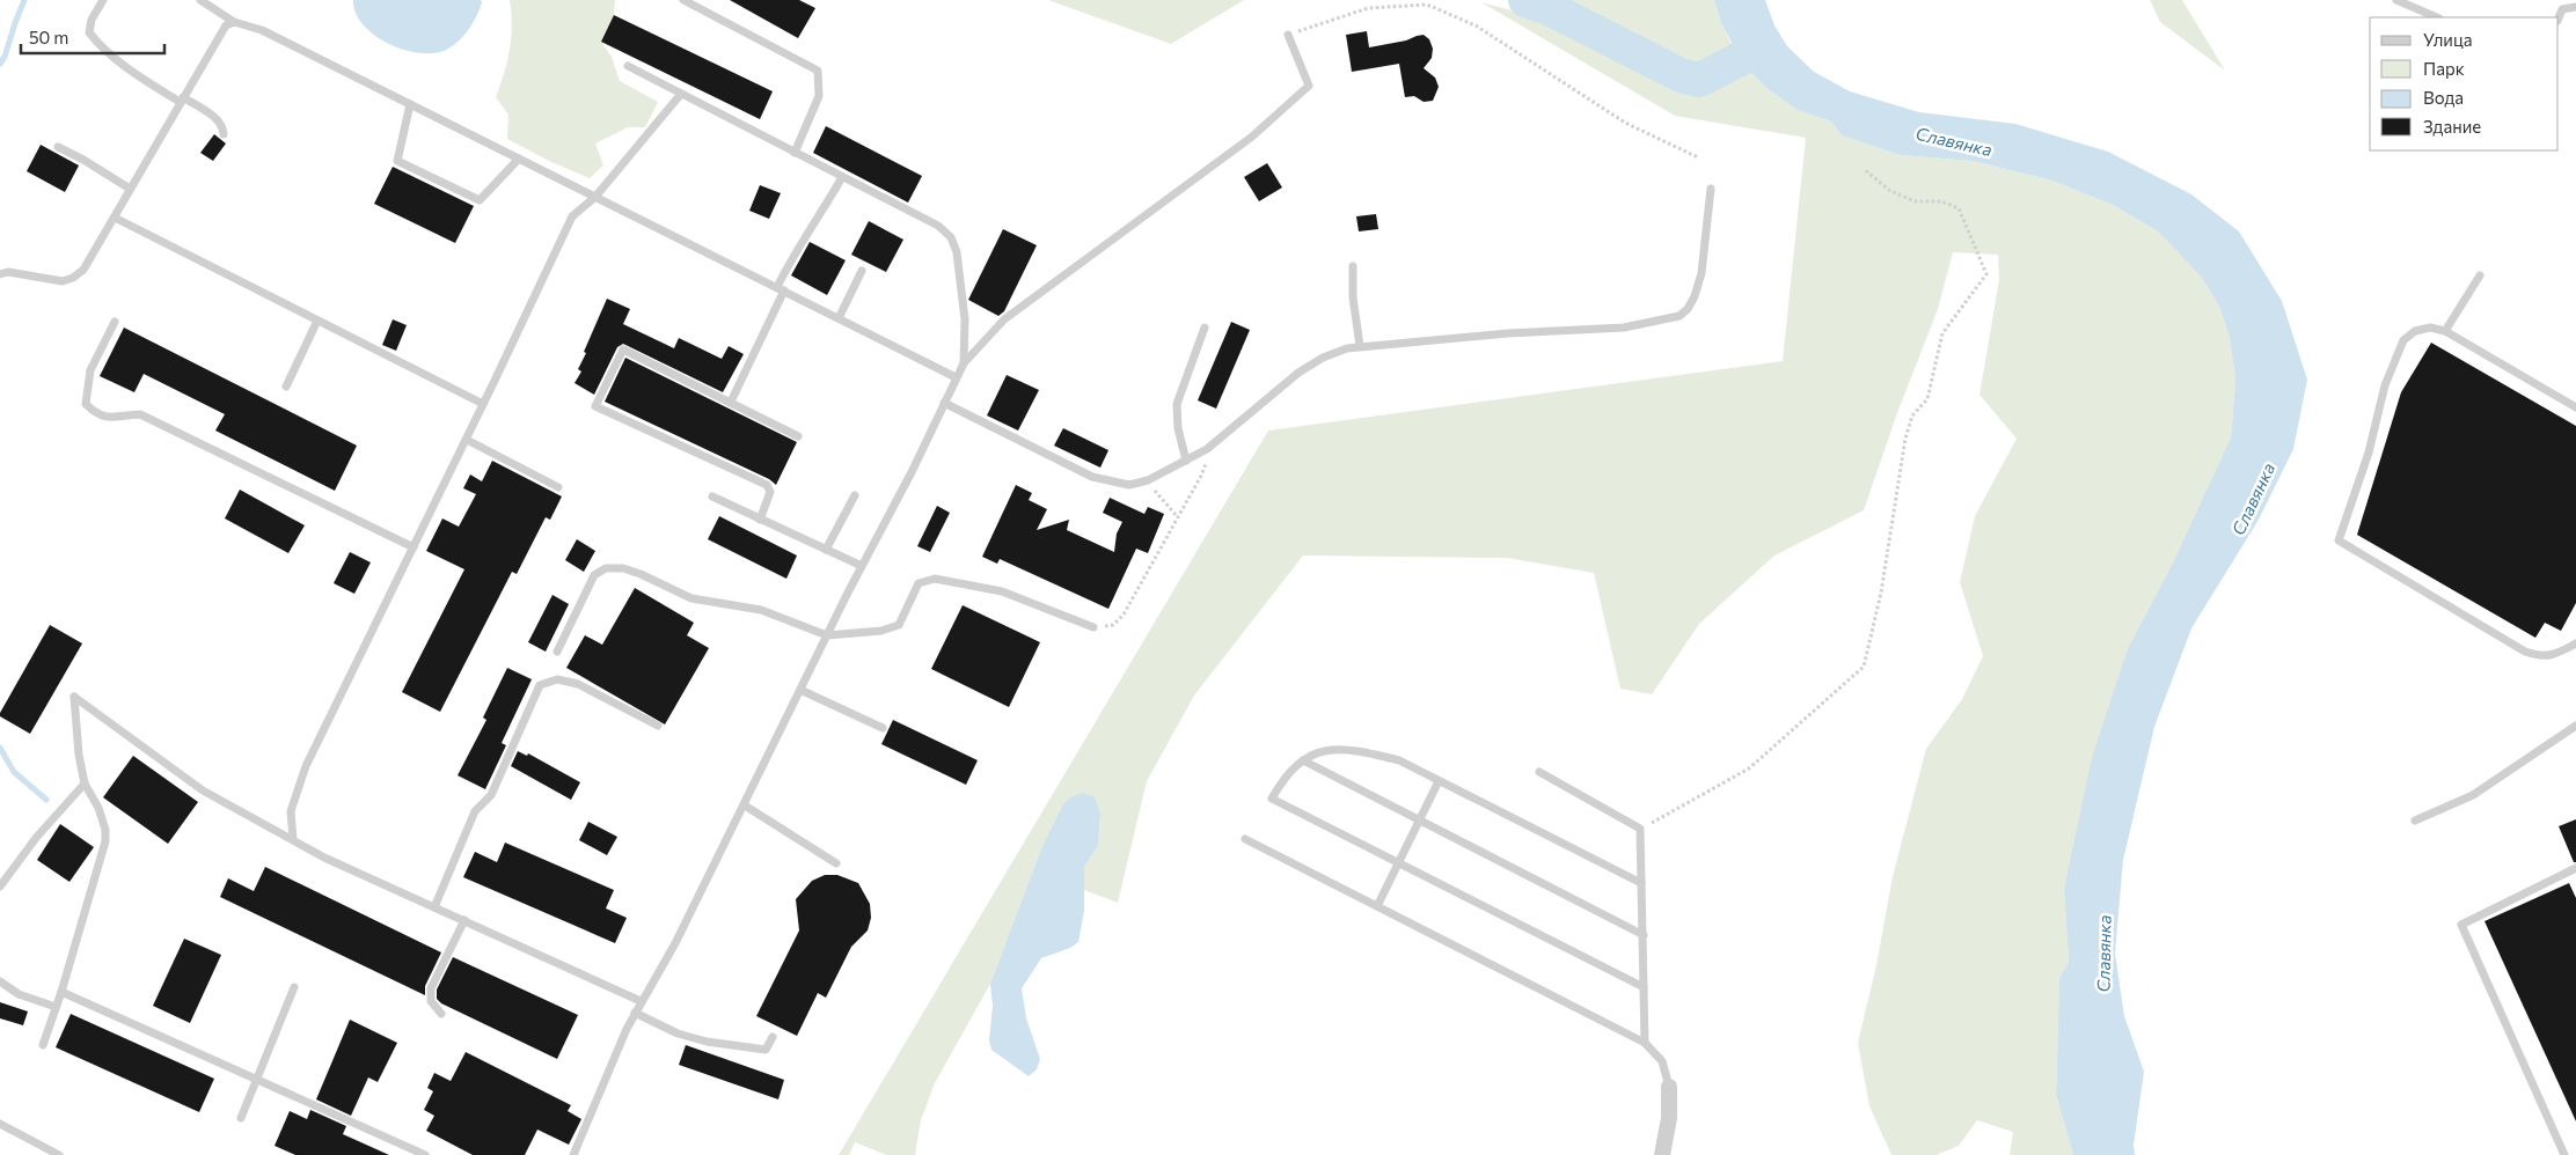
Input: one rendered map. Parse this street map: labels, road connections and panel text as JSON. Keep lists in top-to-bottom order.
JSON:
{
  "water": ["Славянка"],
  "legend": [
    "Улица",
    "Парк",
    "Вода",
    "Здание"
  ],
  "scale_bar": "50 m"
}
